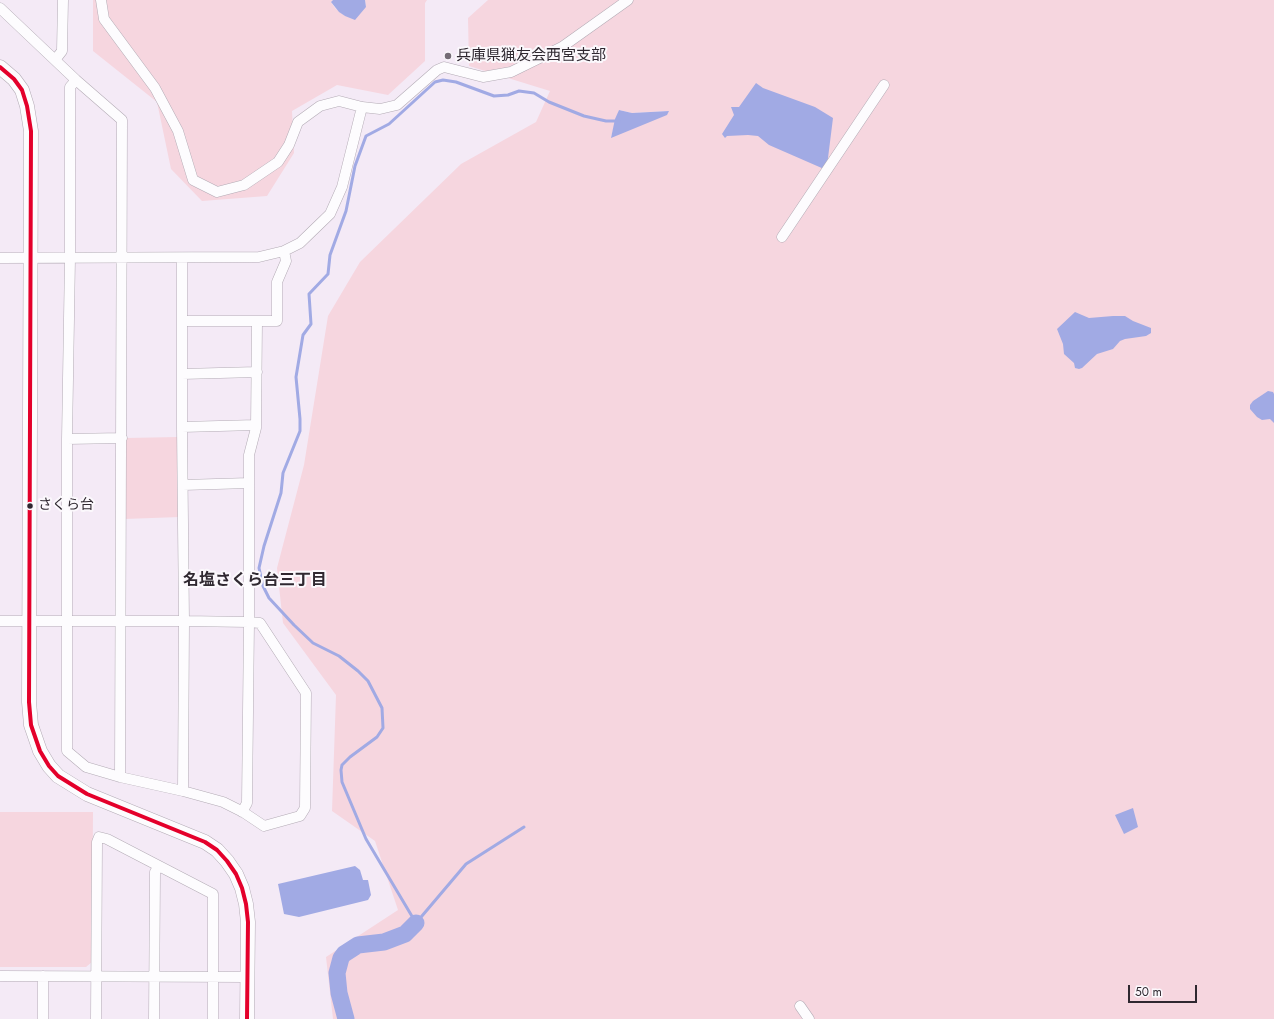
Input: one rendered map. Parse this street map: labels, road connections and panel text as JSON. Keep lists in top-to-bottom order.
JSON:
{
  "districts": ["名塩さくら台三丁目"],
  "places": ["兵庫県猟友会西宮支部", "さくら台"],
  "scale_bar": "50 m"
}
